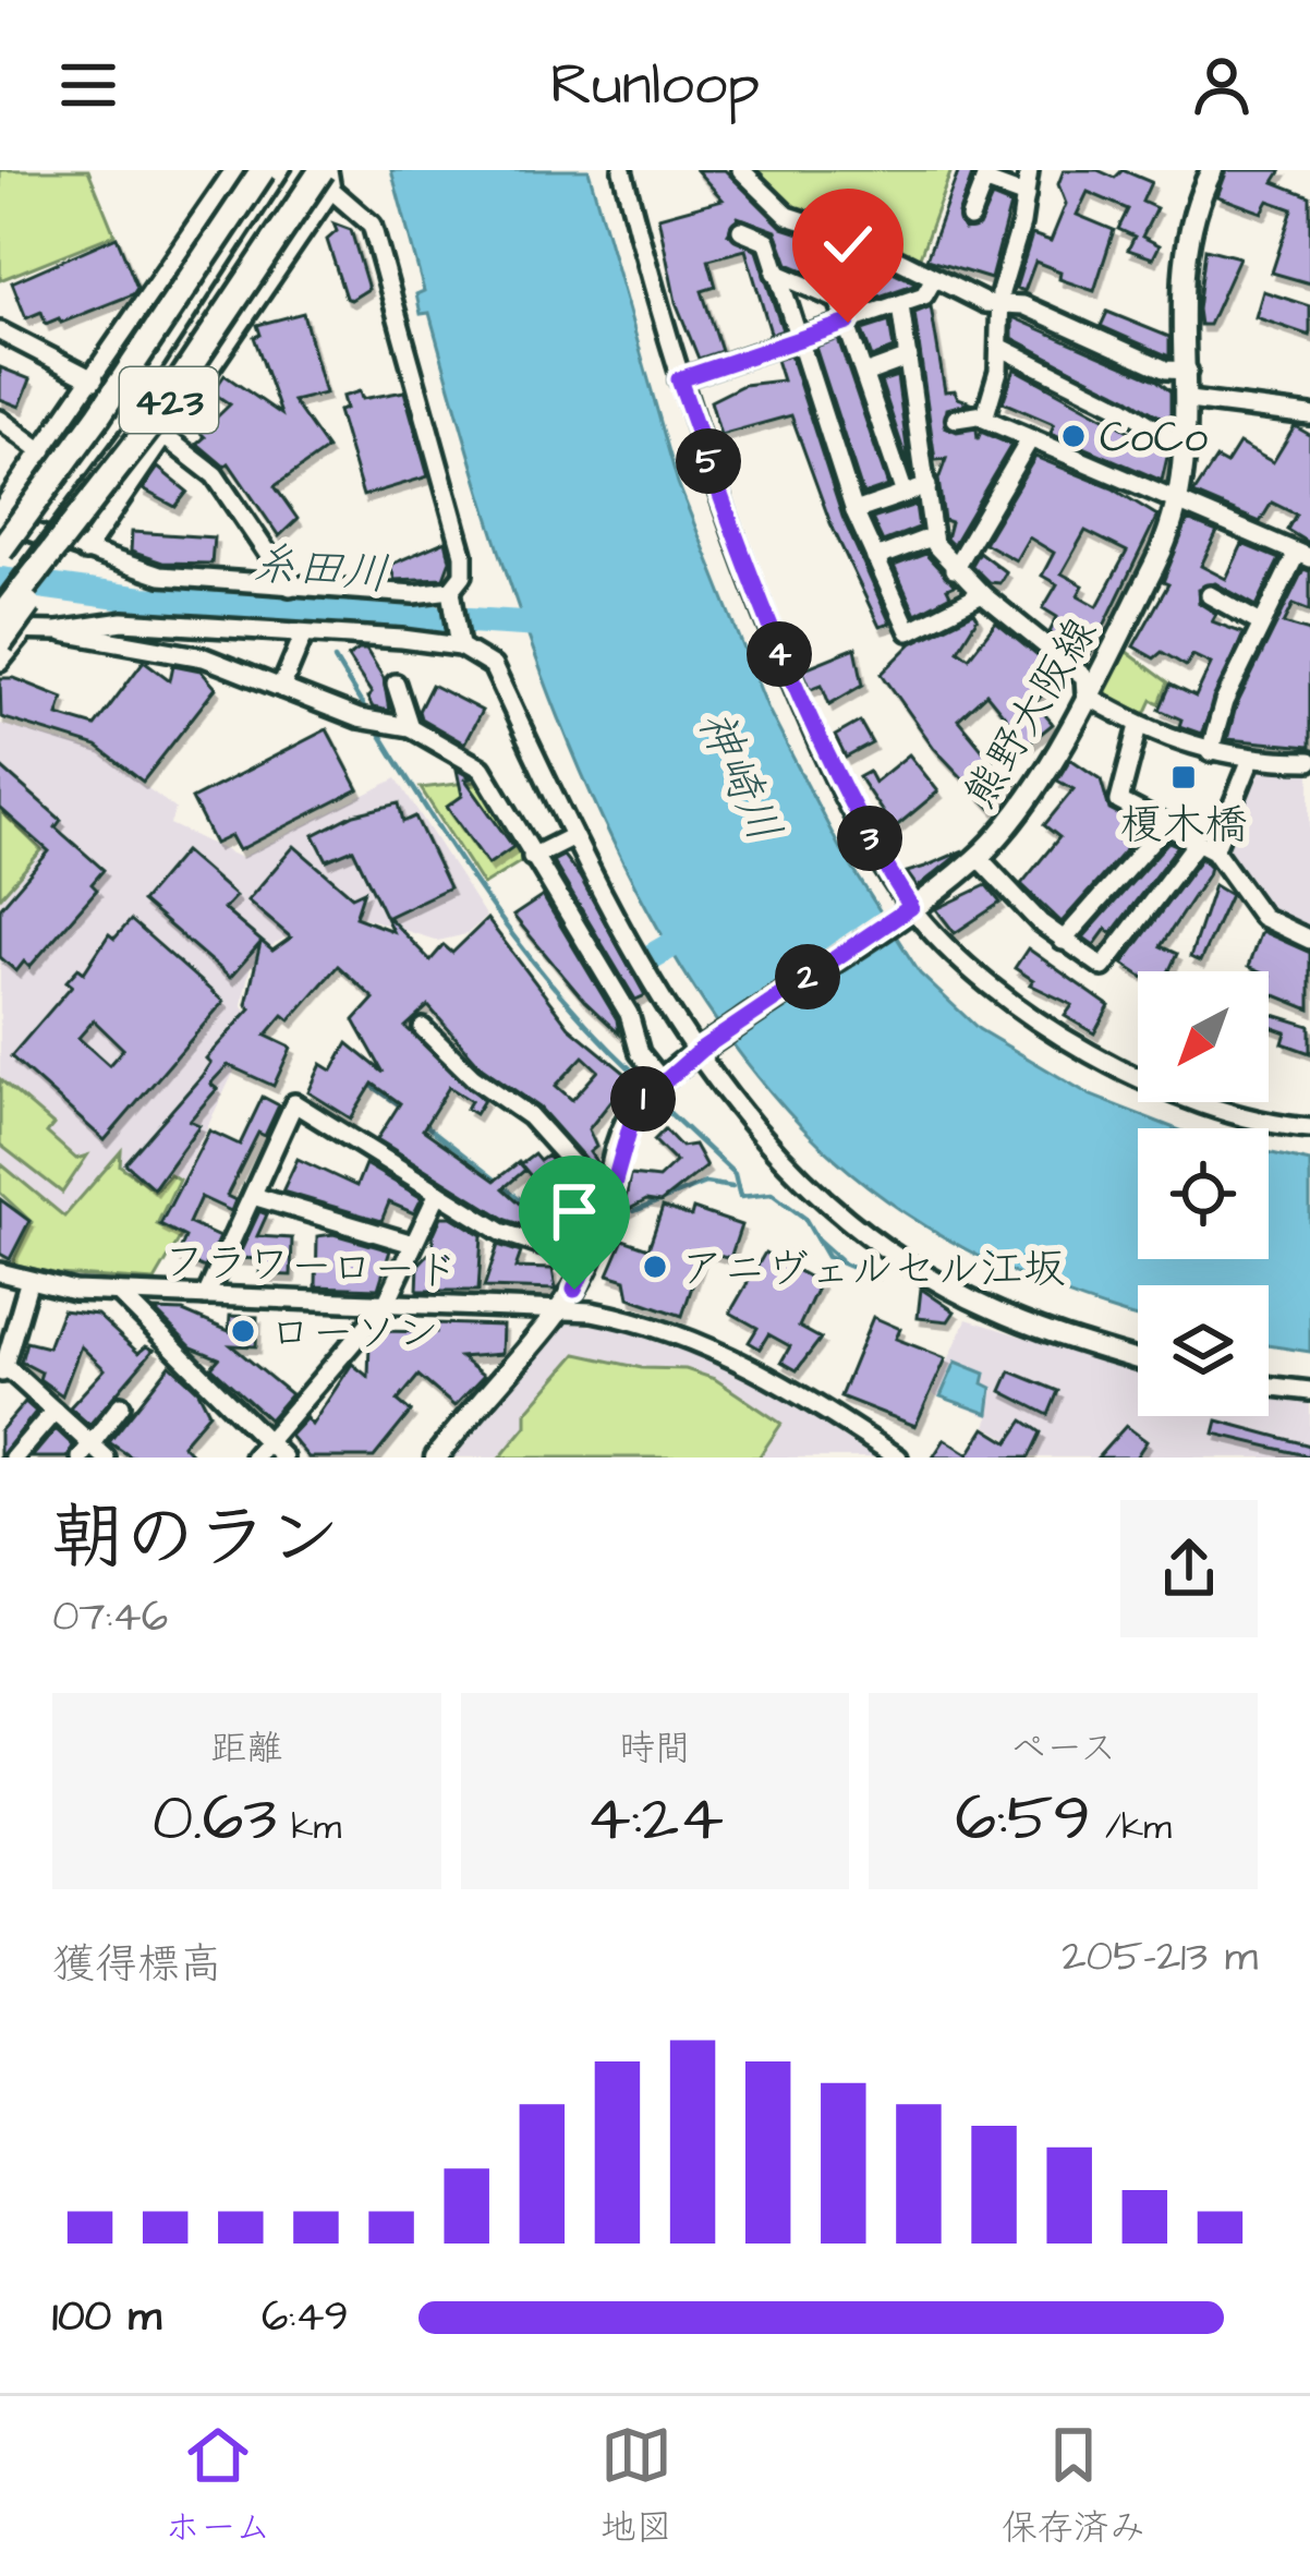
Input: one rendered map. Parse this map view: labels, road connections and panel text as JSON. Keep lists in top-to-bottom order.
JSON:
{
  "streets": {
    "highway": ["423"],
    "main road": ["熊野大阪線"],
    "street": ["フラワーロード"]
  },
  "crossings": [
    ["熊野大阪線", "フラワーロード"]
  ],
  "water": ["糸田川", "神崎川"],
  "places": {
    "other": ["CoCo", "アニヴェルセル江坂", "ローソン"],
    "transit": ["榎木橋"]
  },
  "north": "bottom left",
  "page": {
    "header": "Runloop",
    "pins": [
      "5",
      "4",
      "3",
      "2",
      "1"
    ],
    "heading": ["朝のラン", "07:46"],
    "stats": [
      ["距離", "0.63 km"],
      ["時間", "4:24"],
      ["ペース", "6:59 /km"]
    ],
    "chart": ["獲得標高", "205–213 m"],
    "list": [
      {
        "name": "100 m",
        "note": "6:49"
      }
    ],
    "tabs": ["ホーム", "地図", "保存済み"]
  }
}
